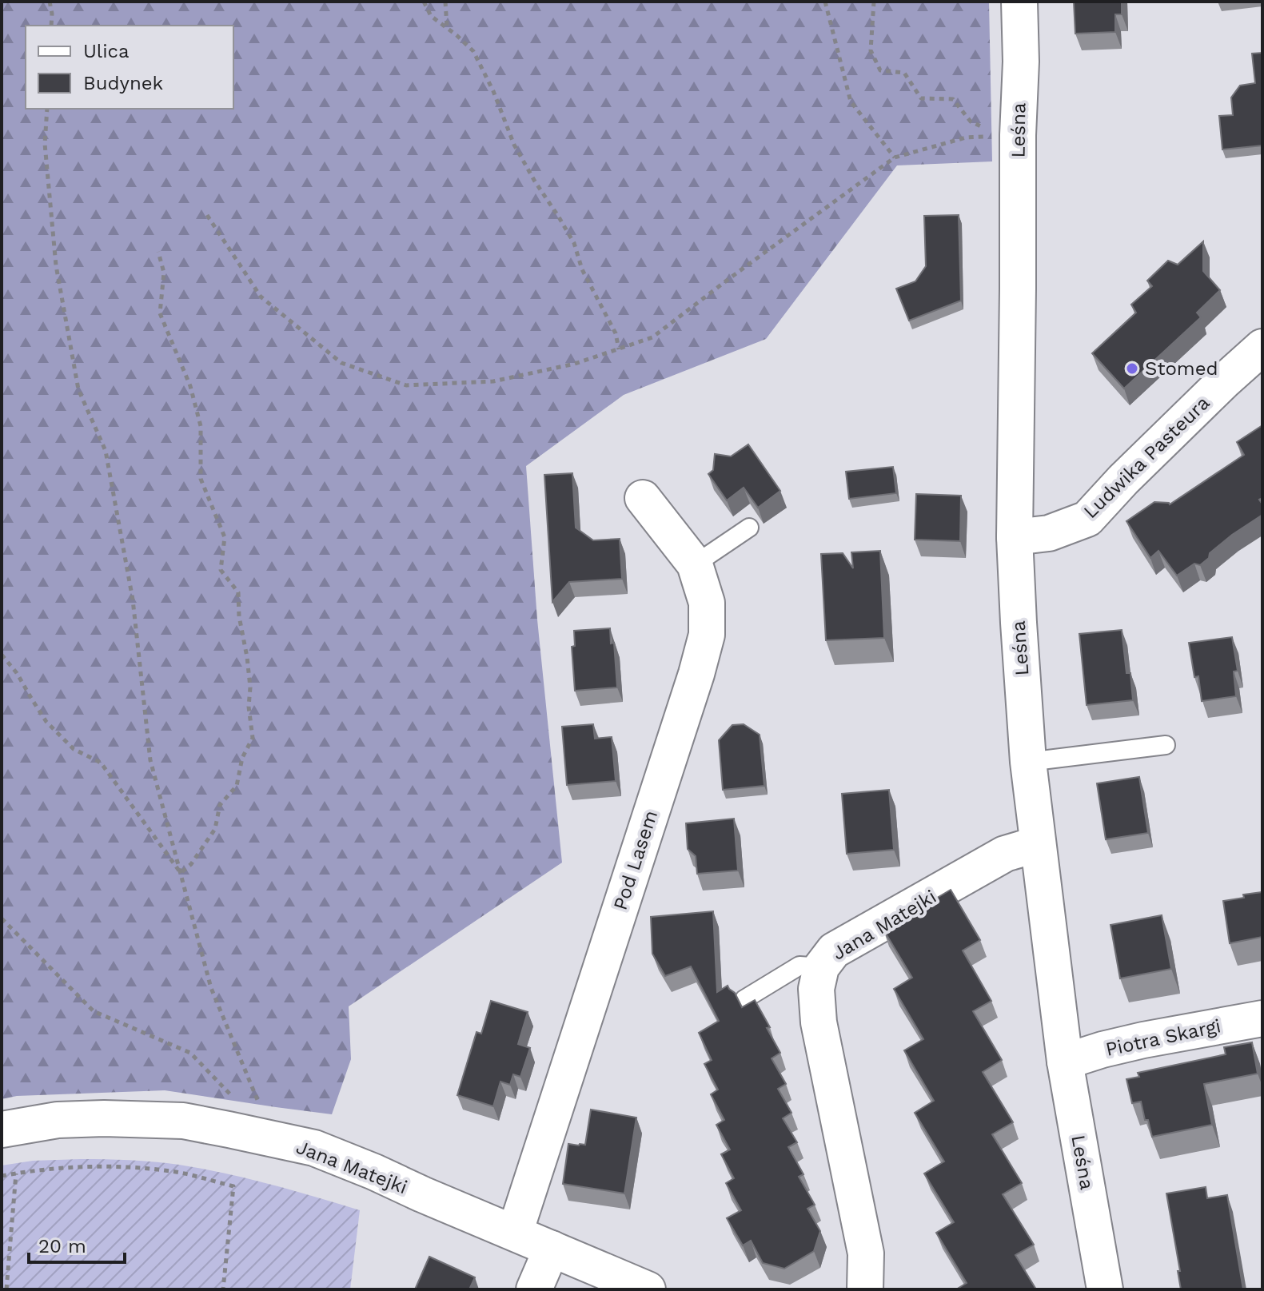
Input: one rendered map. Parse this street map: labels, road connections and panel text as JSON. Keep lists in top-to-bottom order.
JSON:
{
  "streets": {
    "street": [
      "Leśna",
      "Ludwika Pasteura",
      "Pod Lasem",
      "Jana Matejki",
      "Piotra Skargi"
    ]
  },
  "crossings": [
    ["Leśna", "Ludwika Pasteura"],
    ["Leśna", "Jana Matejki"],
    ["Leśna", "Piotra Skargi"],
    ["Pod Lasem", "Jana Matejki"]
  ],
  "places": ["Stomed"],
  "legend": ["Ulica", "Budynek"],
  "scale_bar": "20 m"
}
